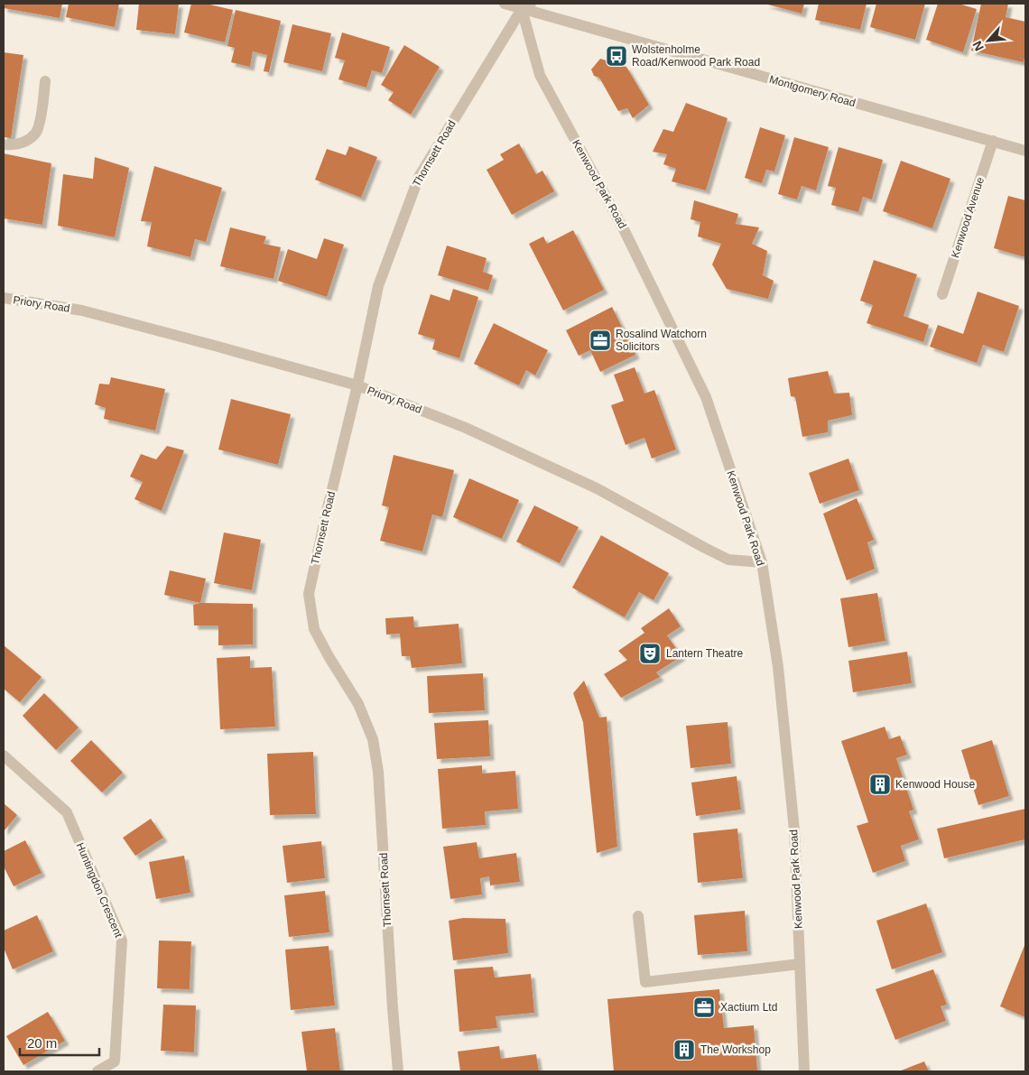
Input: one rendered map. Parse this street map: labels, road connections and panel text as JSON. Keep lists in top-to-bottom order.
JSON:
{
  "streets": {
    "street": [
      "Montgomery Road",
      "Thornsett Road",
      "Kenwood Park Road",
      "Kenwood Avenue",
      "Priory Road",
      "Huntingdon Crescent"
    ]
  },
  "crossings": [
    ["Montgomery Road", "Thornsett Road"],
    ["Montgomery Road", "Kenwood Park Road"],
    ["Montgomery Road", "Kenwood Avenue"],
    ["Thornsett Road", "Kenwood Park Road"],
    ["Thornsett Road", "Priory Road"],
    ["Kenwood Park Road", "Priory Road"]
  ],
  "places": {
    "bus stop": ["Wolstenholme Road/Kenwood Park Road"],
    "office": ["Rosalind Watchorn Solicitors", "Xactium Ltd"],
    "theatre": ["Lantern Theatre"],
    "building": ["Kenwood House", "The Workshop"]
  },
  "scale_bar": "20 m",
  "north": "bottom left"
}
